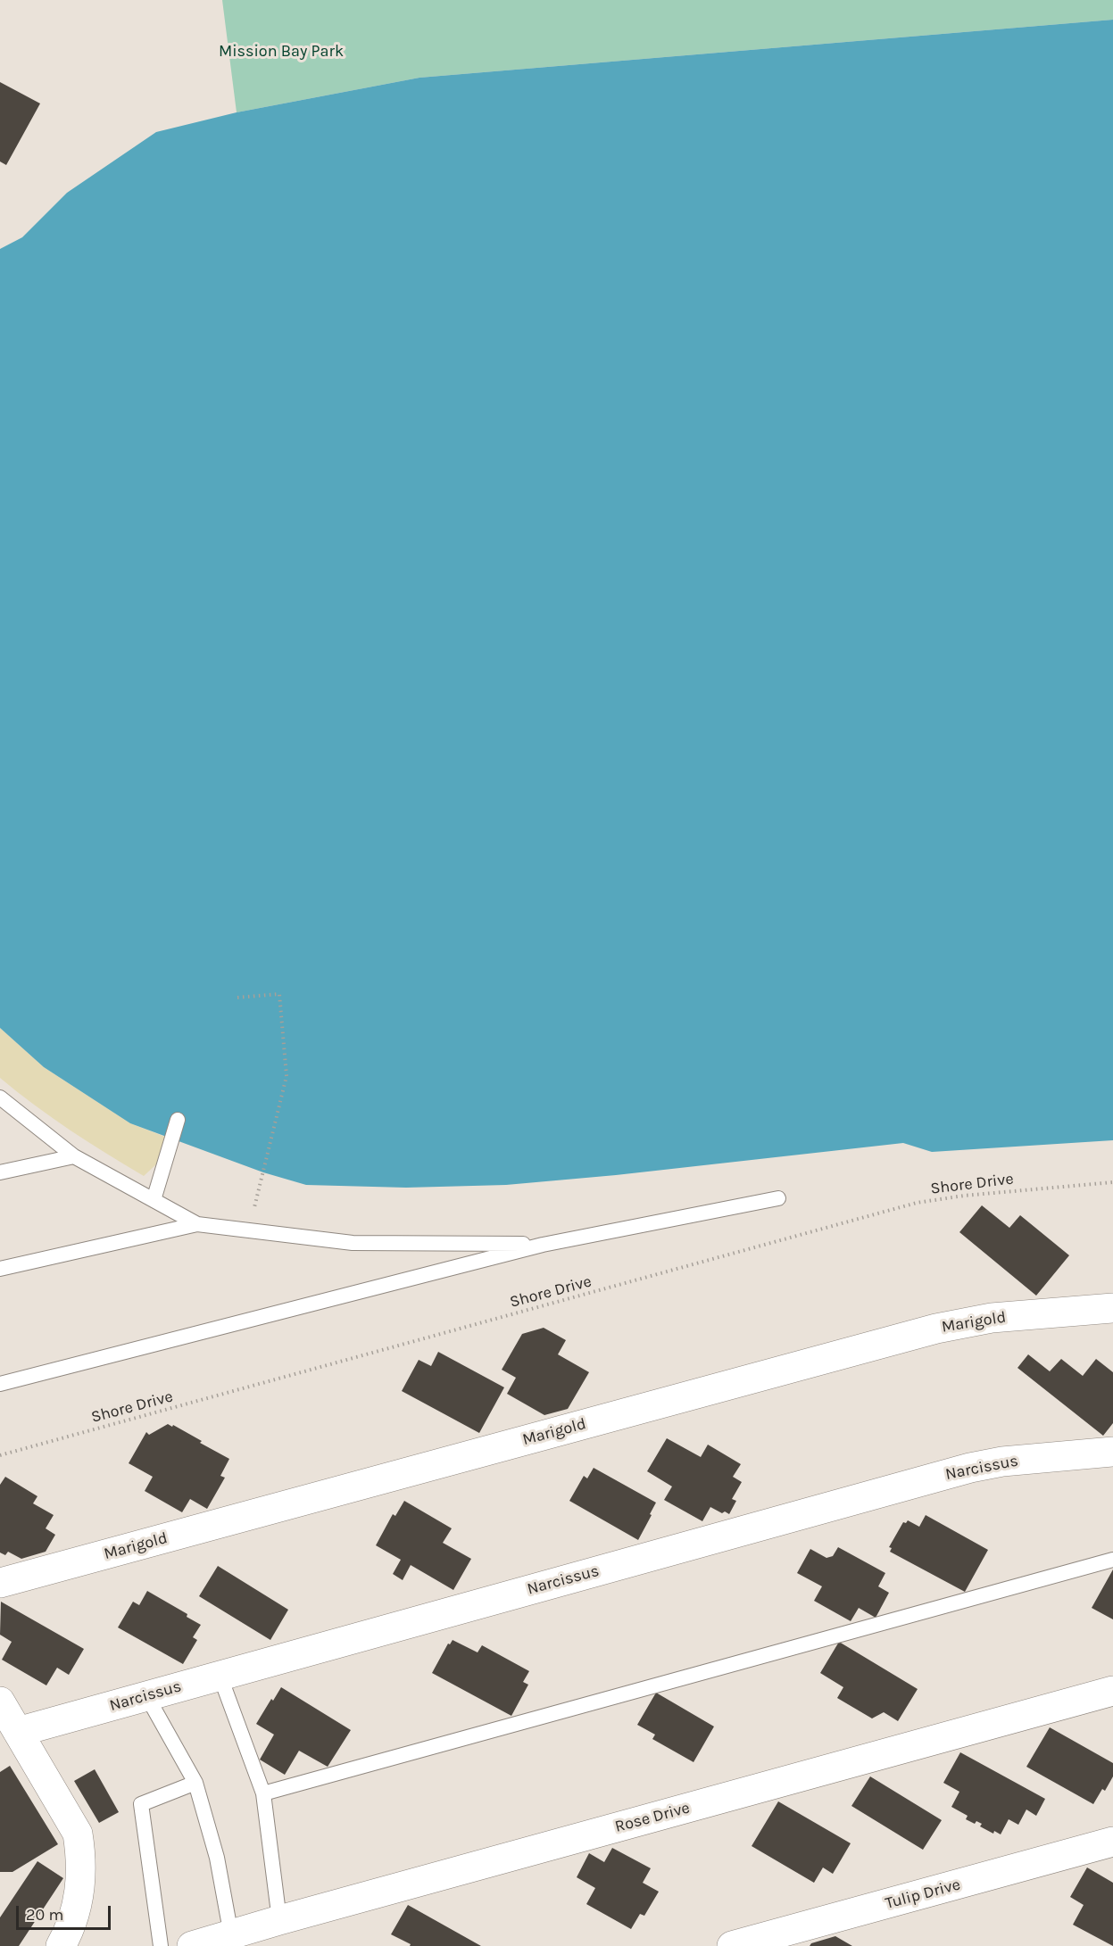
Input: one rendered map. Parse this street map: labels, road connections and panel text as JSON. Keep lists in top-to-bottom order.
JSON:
{
  "streets": {
    "street": [
      "Marigold",
      "Narcissus",
      "Rose Drive",
      "Tulip Drive"
    ],
    "path": ["Shore Drive"]
  },
  "parks": ["Mission Bay Park"],
  "scale_bar": "20 m"
}
